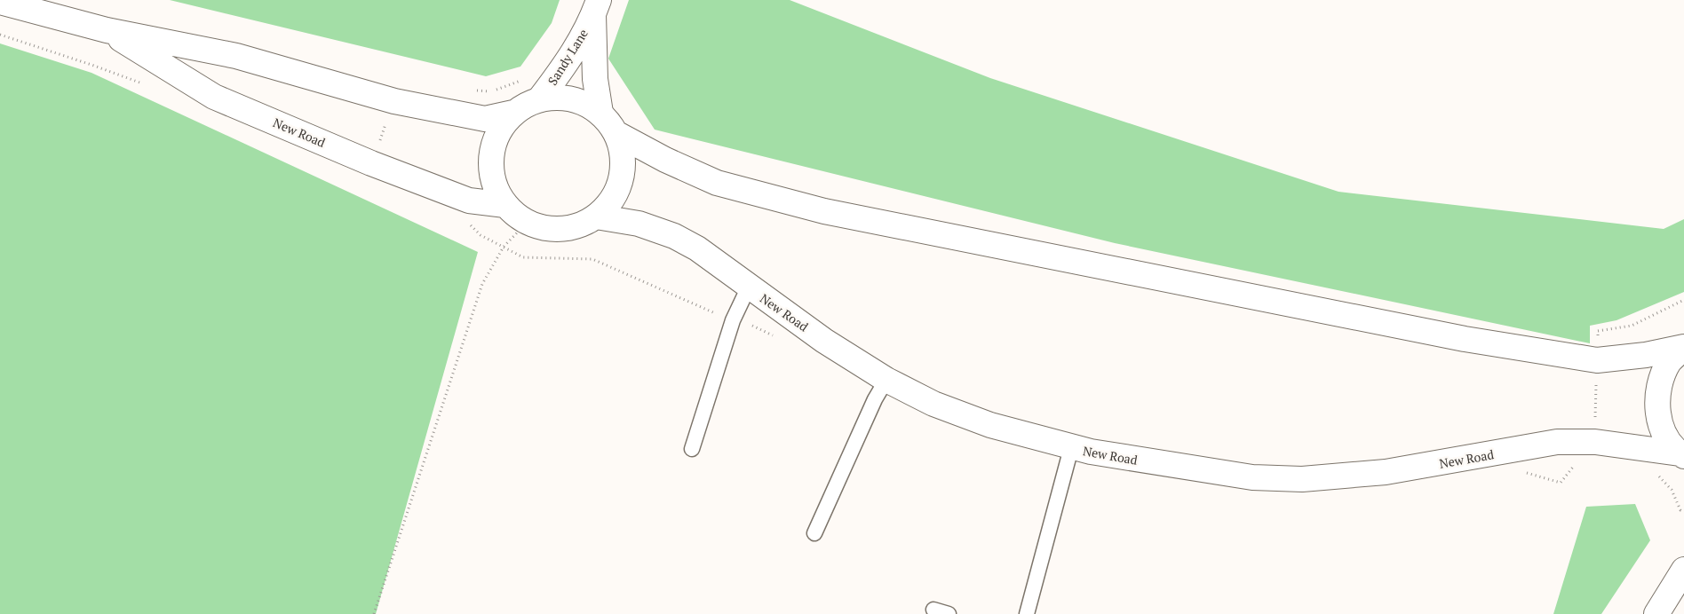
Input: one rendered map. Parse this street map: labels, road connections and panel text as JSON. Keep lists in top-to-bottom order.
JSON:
{
  "streets": {
    "main road": ["Sandy Lane", "New Road"]
  },
  "crossings": [
    ["Sandy Lane", "New Road"]
  ]
}
